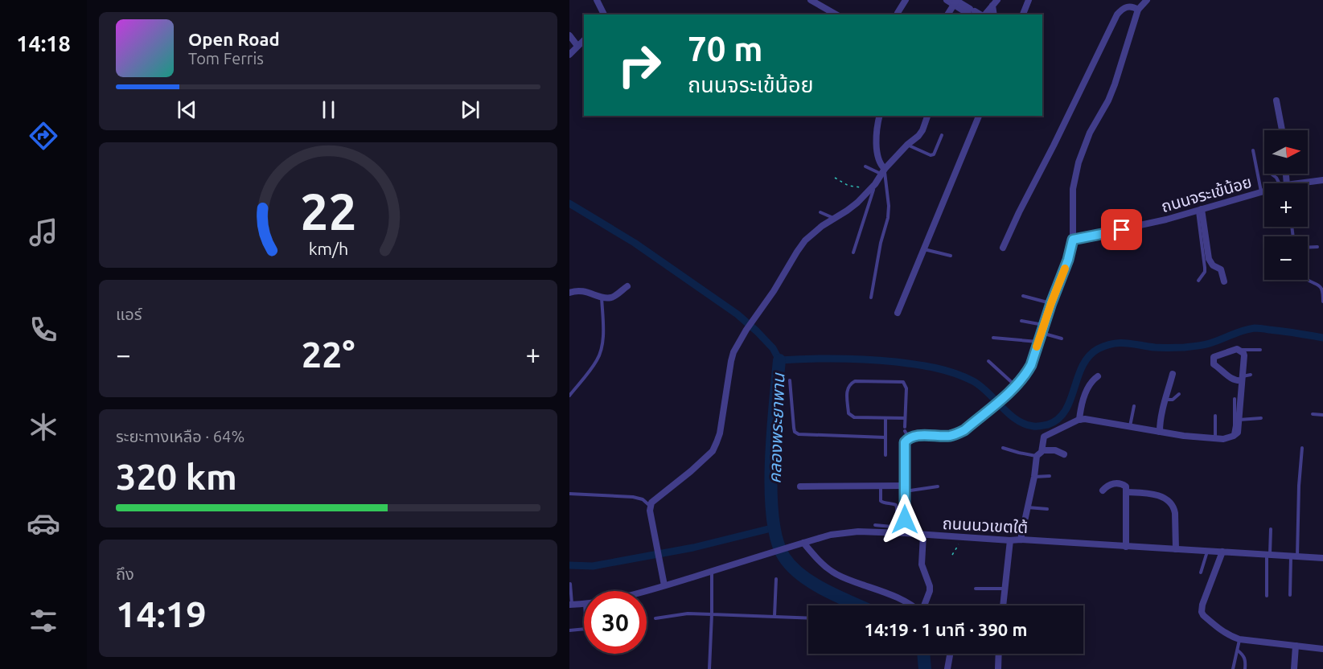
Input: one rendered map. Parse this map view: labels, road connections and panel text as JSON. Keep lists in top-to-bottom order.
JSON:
{
  "streets": {
    "street": ["ถนนจระเข้น้อย", "ถนนนวเขตใต้"]
  },
  "water": ["คลองพระยาพาน"],
  "north": "right",
  "page": {
    "tabs": "14:18",
    "turn": ["70 m", "ถนนจระเข้น้อย"],
    "song": ["Open Road", "Tom Ferris"],
    "map_buttons": ["+", "−"],
    "tile": [
      "แอร์",
      ["ระยะทางเหลือ · 64%", "320 km"],
      ["ถึง", "14:19"]
    ],
    "heat": ["−", "22°", "+"],
    "limit": "30",
    "trip": "14:19 · 1 นาที · 390 m",
    "gauge": ["22", "km/h"]
  }
}
